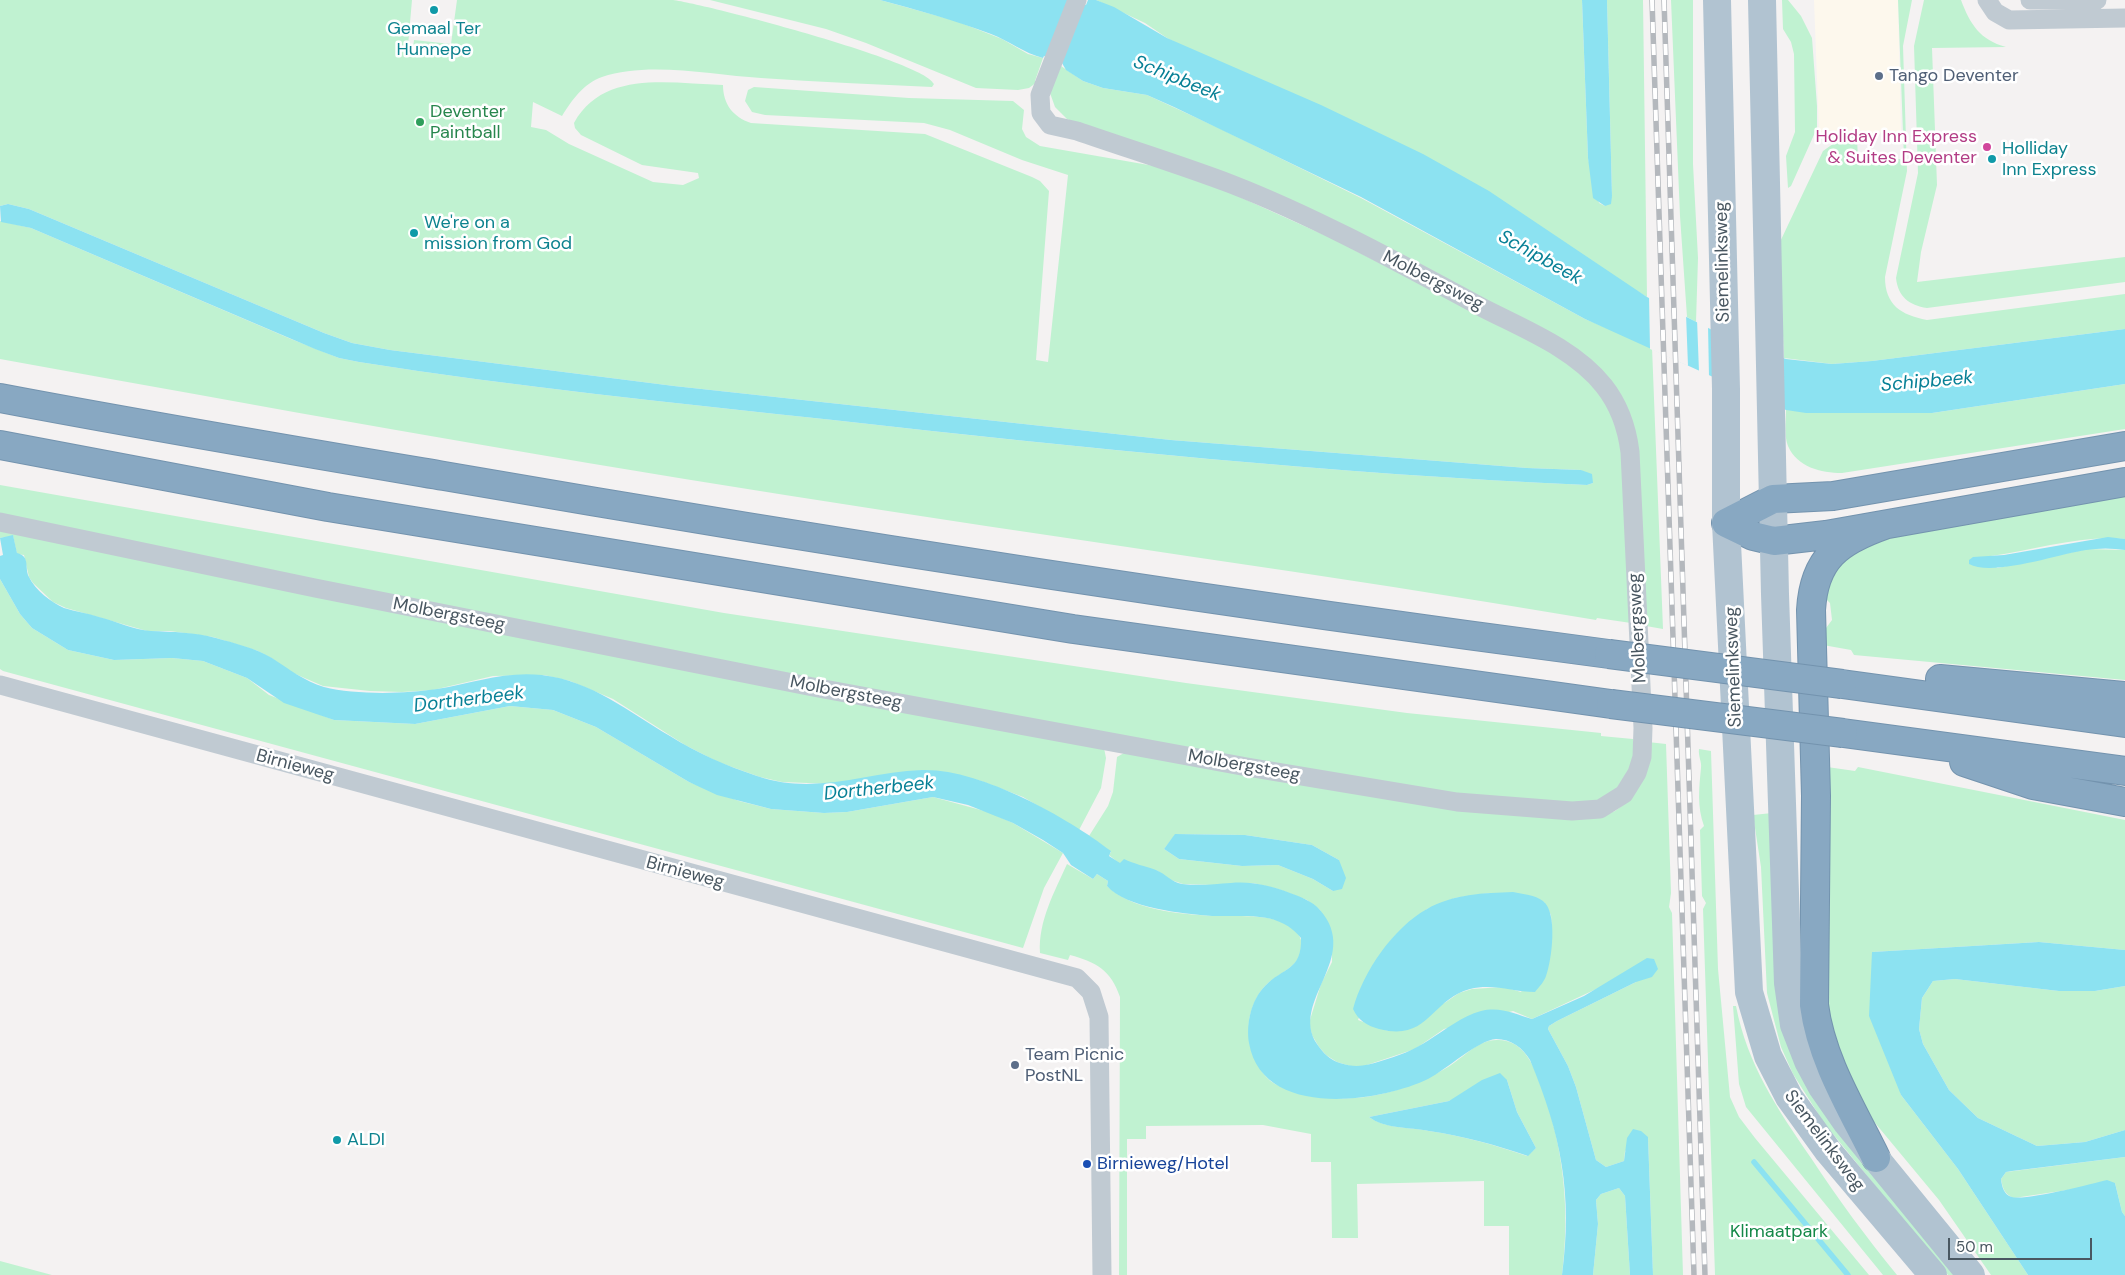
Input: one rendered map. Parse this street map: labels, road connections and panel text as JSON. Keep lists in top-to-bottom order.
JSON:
{
  "streets": {
    "main road": ["Siemelinksweg"],
    "street": ["Molbergsweg", "Molbergsteeg", "Birnieweg"]
  },
  "crossings": [
    ["Molbergsweg", "Molbergsteeg"]
  ],
  "water": ["Schipbeek", "Dortherbeek"],
  "parks": ["Klimaatpark"],
  "places": [
    "Gemaal Ter Hunnepe",
    "Tango Deventer",
    "Deventer Paintball",
    "Holiday Inn Express & Suites Deventer",
    "Holliday Inn Express",
    "We're on a mission from God",
    "Team Picnic PostNL",
    "ALDI",
    "Birnieweg/Hotel"
  ],
  "scale_bar": "50 m"
}
